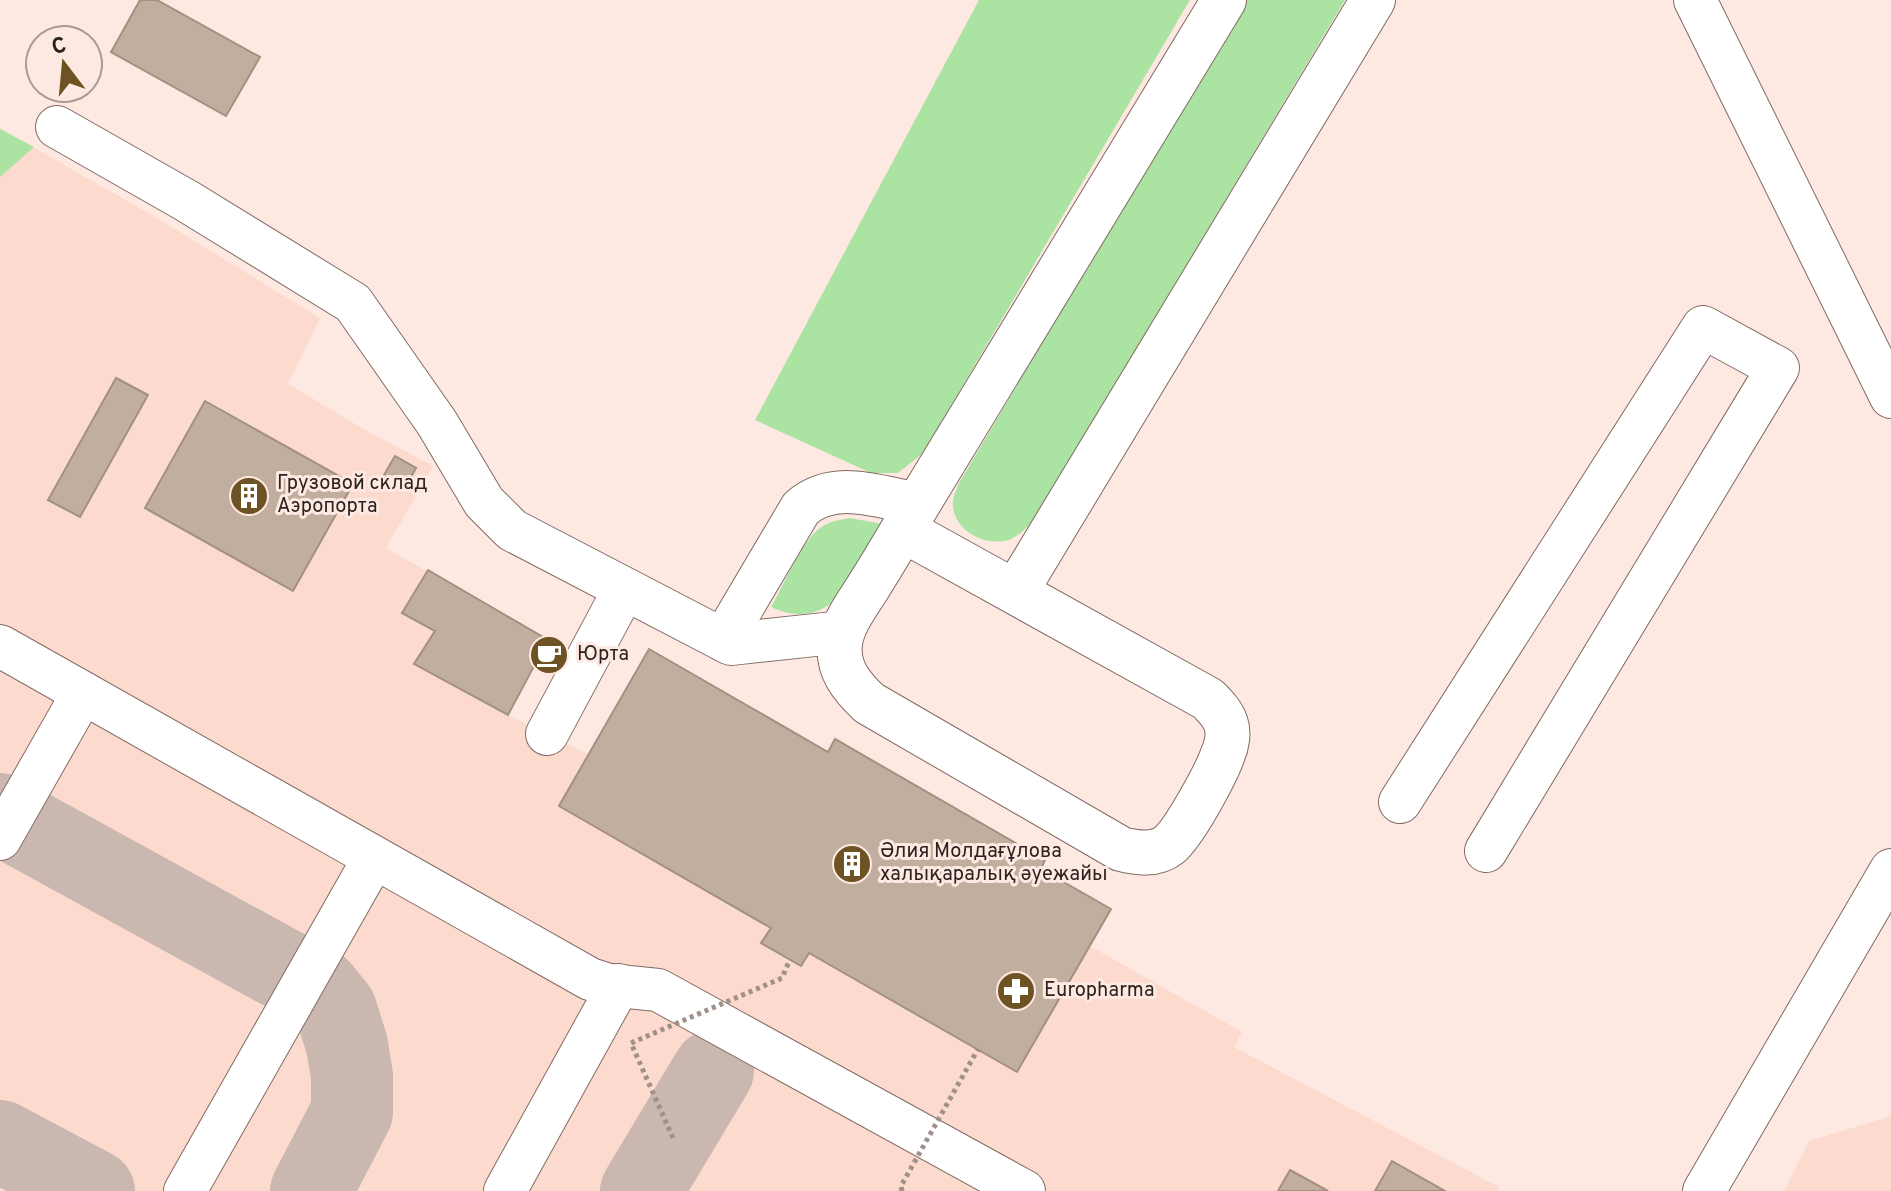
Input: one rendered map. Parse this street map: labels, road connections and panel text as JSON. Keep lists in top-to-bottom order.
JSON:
{
  "places": {
    "building": ["Грузовой склад Аэропорта", "Әлия Молдағұлова халықаралық әуежайы"],
    "cafe": ["Юрта"],
    "pharmacy": ["Europharma"]
  },
  "north": "top"
}
